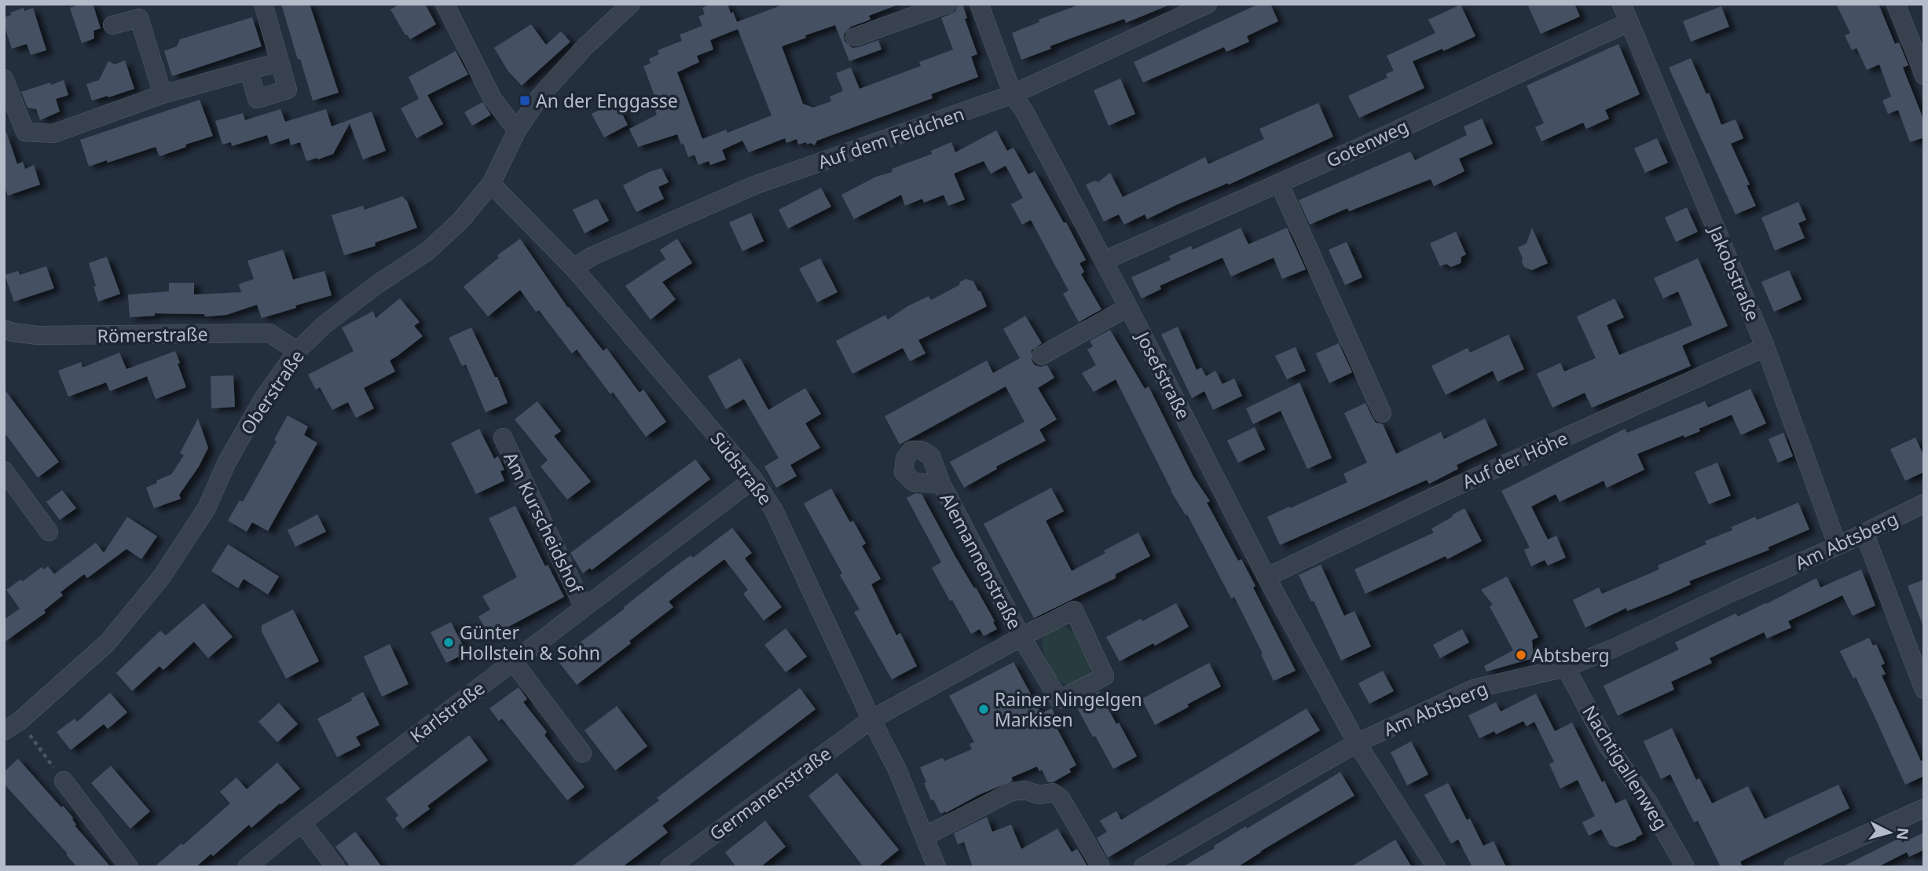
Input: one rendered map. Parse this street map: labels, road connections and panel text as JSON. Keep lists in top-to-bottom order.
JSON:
{
  "streets": {
    "street": [
      "Auf dem Feldchen",
      "Gotenweg",
      "Jakobstraße",
      "Römerstraße",
      "Josefstraße",
      "Oberstraße",
      "Auf der Höhe",
      "Südstraße",
      "Am Kurscheidshof",
      "Am Abtsberg",
      "Alemannenstraße",
      "Karlstraße",
      "Nachtigallenweg",
      "Germanenstraße"
    ]
  },
  "crossings": [
    ["Auf dem Feldchen", "Josefstraße"],
    ["Auf dem Feldchen", "Südstraße"],
    ["Gotenweg", "Jakobstraße"],
    ["Gotenweg", "Josefstraße"],
    ["Jakobstraße", "Auf der Höhe"],
    ["Jakobstraße", "Am Abtsberg"],
    ["Römerstraße", "Oberstraße"],
    ["Josefstraße", "Auf der Höhe"],
    ["Josefstraße", "Am Abtsberg"],
    ["Oberstraße", "Südstraße"],
    ["Südstraße", "Alemannenstraße"],
    ["Südstraße", "Karlstraße"],
    ["Südstraße", "Germanenstraße"],
    ["Am Kurscheidshof", "Karlstraße"],
    ["Am Abtsberg", "Nachtigallenweg"],
    ["Alemannenstraße", "Germanenstraße"]
  ],
  "places": {
    "transit": ["An der Enggasse"],
    "other": ["Günter Hollstein & Sohn", "Abtsberg", "Rainer Ningelgen Markisen"]
  },
  "north": "right"
}
